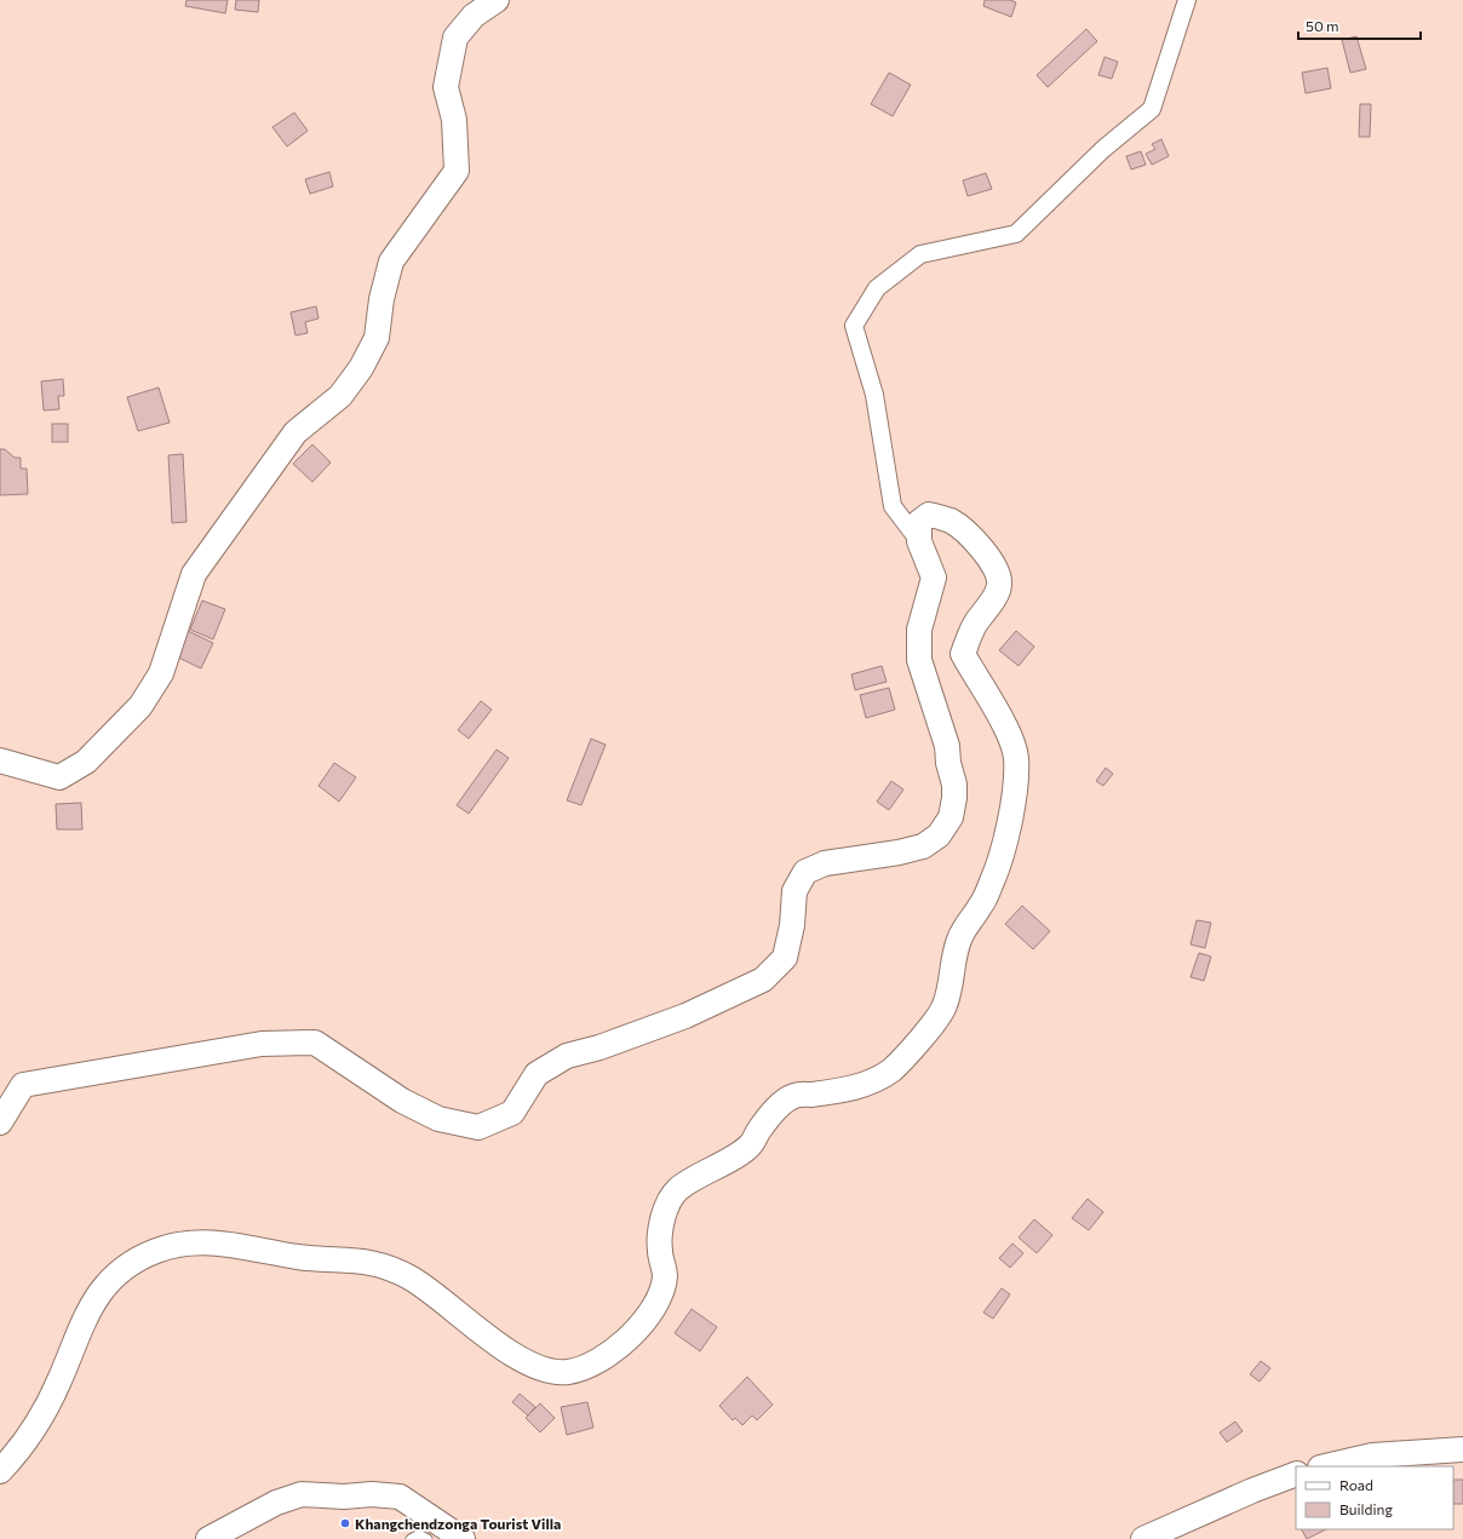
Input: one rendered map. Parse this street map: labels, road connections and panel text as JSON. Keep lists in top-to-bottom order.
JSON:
{
  "places": ["Khangchendzonga Tourist Villa"],
  "legend": ["Road", "Building"],
  "scale_bar": "50 m"
}
